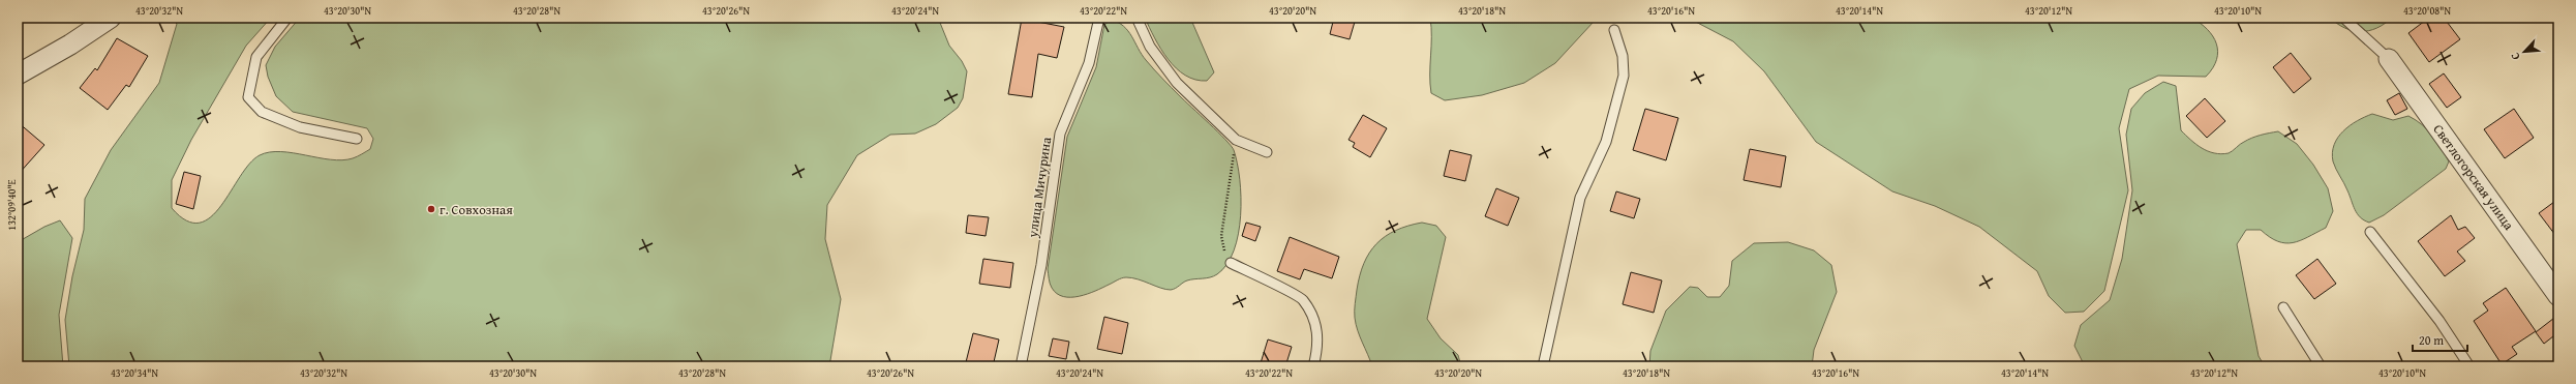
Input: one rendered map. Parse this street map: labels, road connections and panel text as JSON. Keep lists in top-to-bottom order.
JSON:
{
  "streets": {
    "street": ["Светлогорская улица"],
    "lane": ["улица Мичурина"]
  },
  "places": ["г. Совхозная"],
  "scale_bar": "20 m",
  "north": "bottom left",
  "coordinates": [
    "43°20'32\"N",
    "43°20'30\"N",
    "43°20'28\"N",
    "43°20'26\"N",
    "43°20'24\"N",
    "43°20'22\"N",
    "43°20'20\"N",
    "43°20'18\"N",
    "43°20'16\"N",
    "43°20'14\"N",
    "43°20'12\"N",
    "43°20'10\"N",
    "43°20'08\"N",
    "132°09'40\"E",
    "43°20'34\"N"
  ]
}
